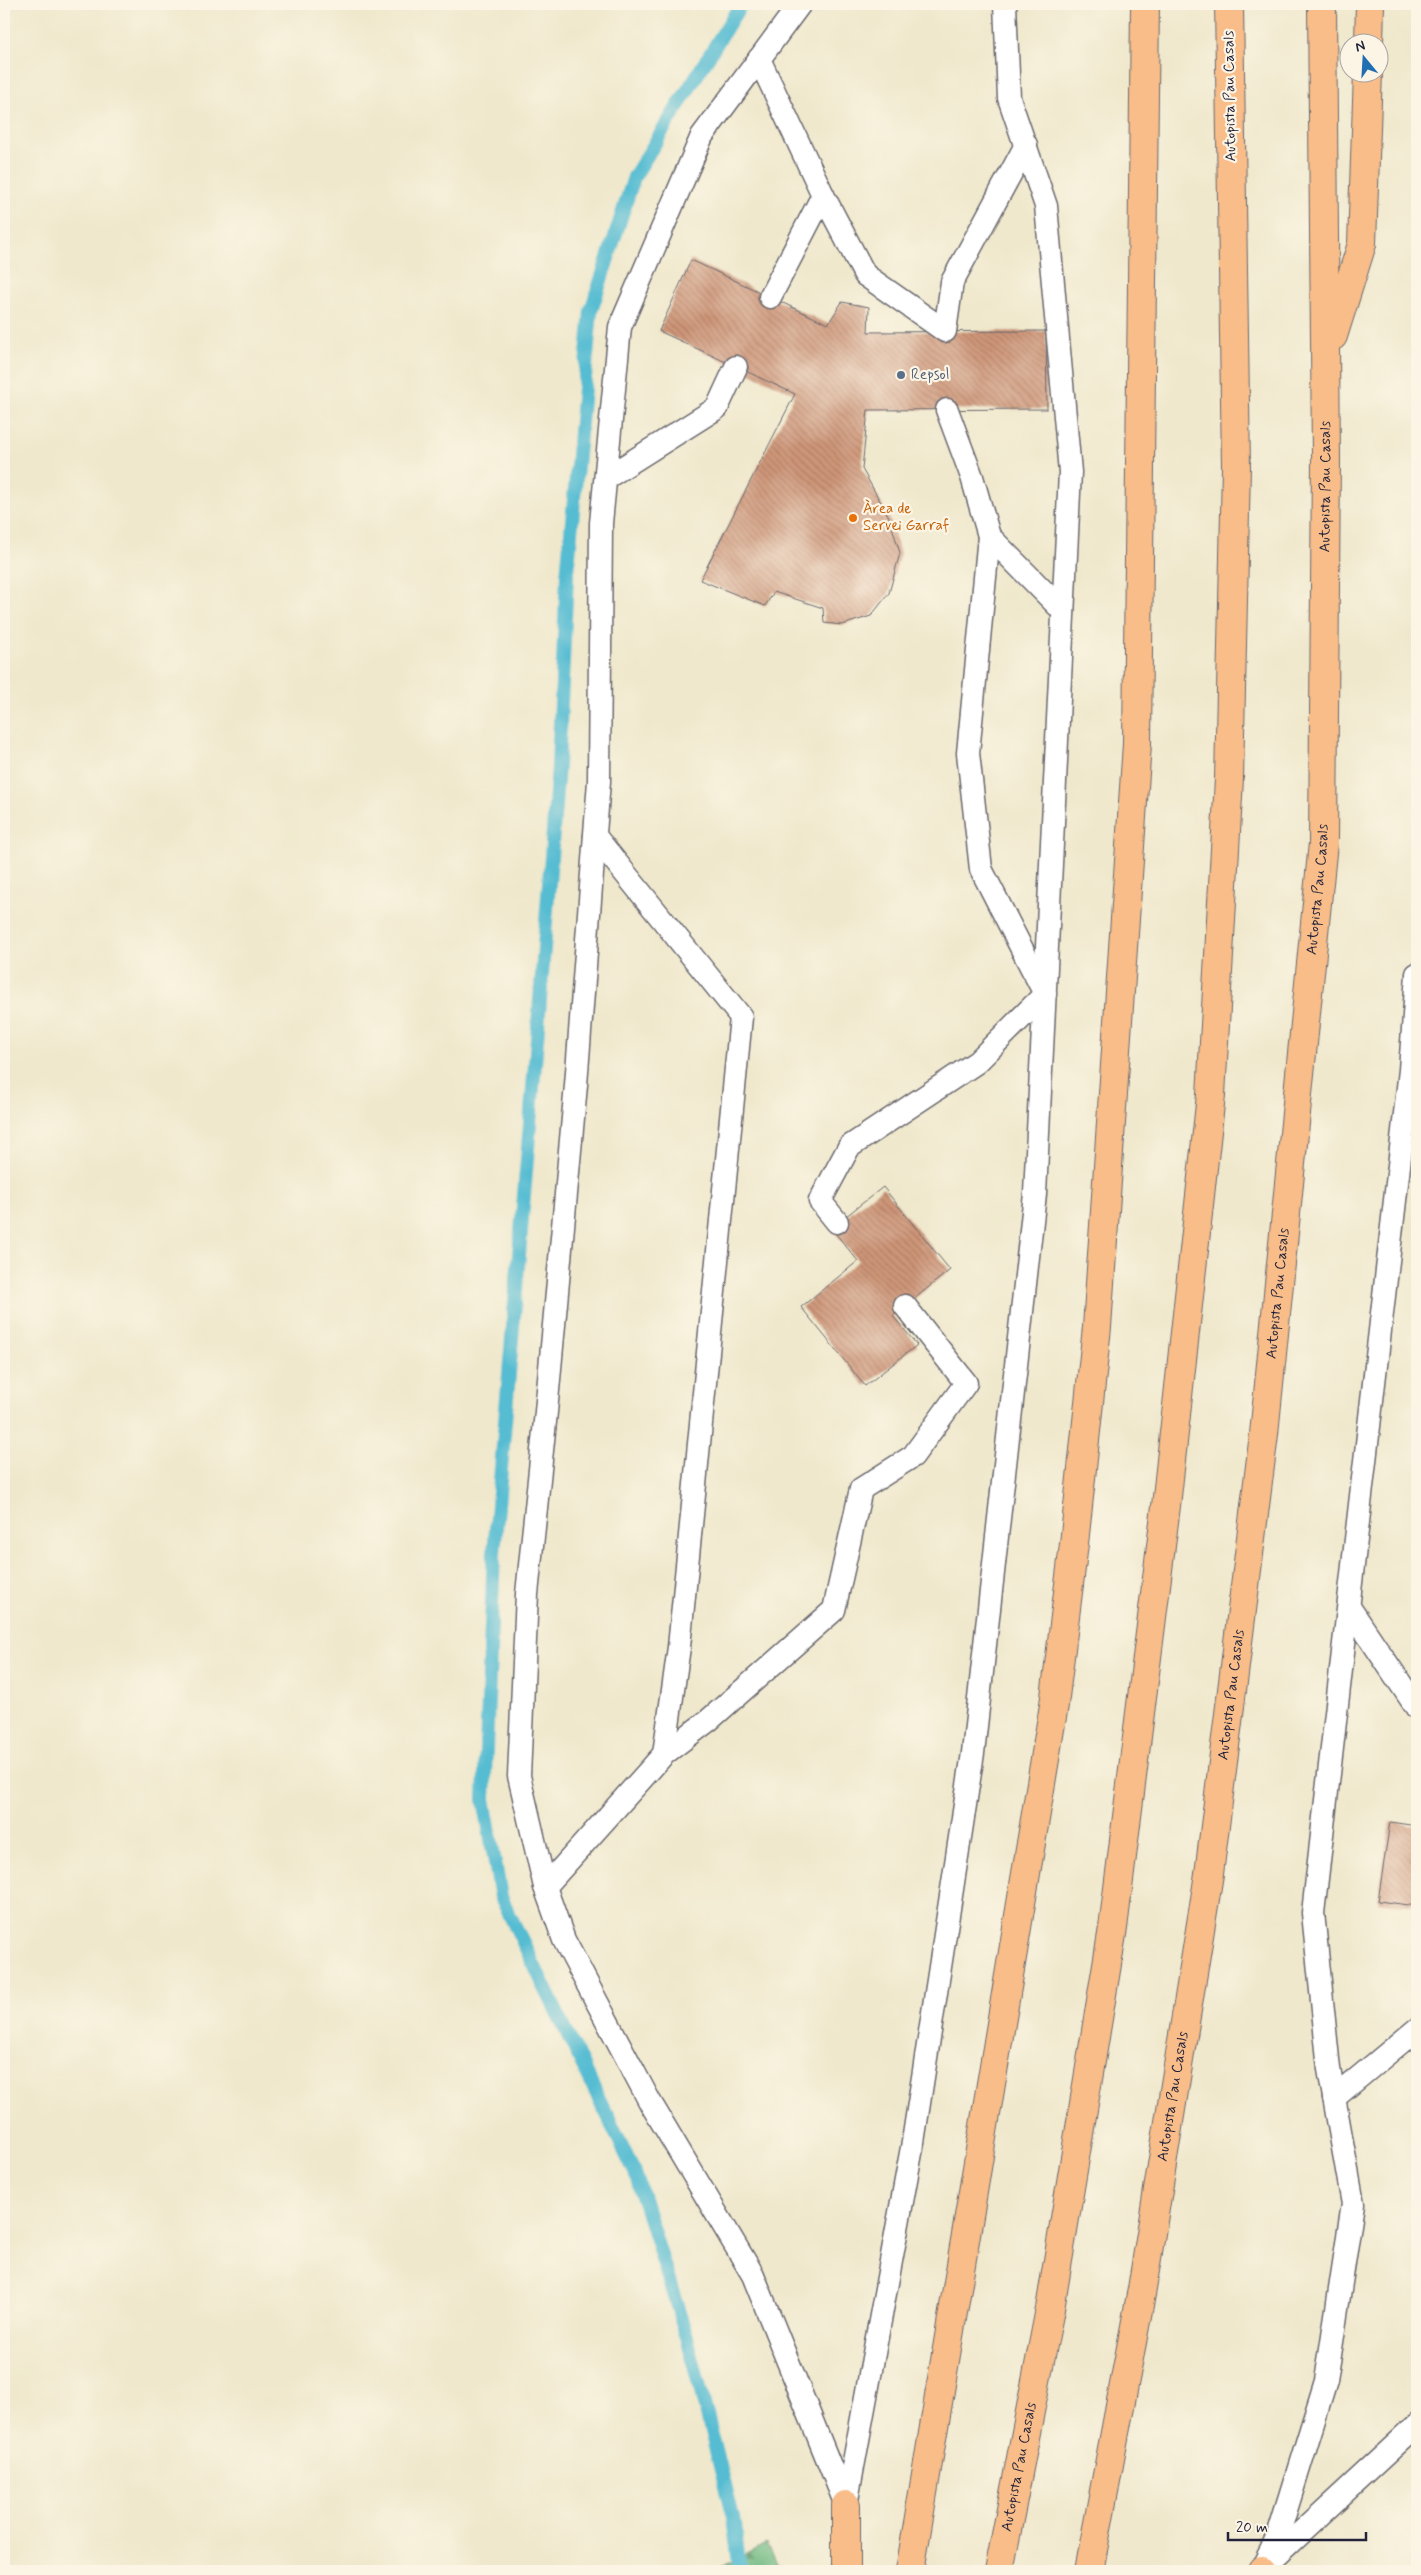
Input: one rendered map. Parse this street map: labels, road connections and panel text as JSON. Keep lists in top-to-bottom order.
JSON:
{
  "streets": {
    "highway": ["Autopista Pau Casals"]
  },
  "places": ["Repsol", "Àrea de Servei Garraf"],
  "scale_bar": "20 m",
  "north": "top"
}
